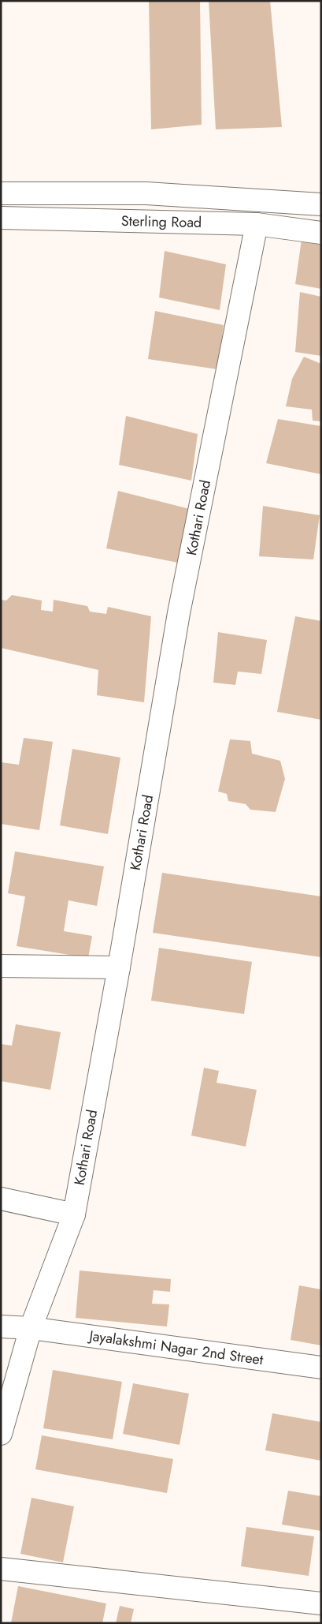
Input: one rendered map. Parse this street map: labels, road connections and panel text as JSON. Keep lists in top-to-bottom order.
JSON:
{
  "streets": {
    "street": ["Sterling Road", "Kothari Road", "Jayalakshmi Nagar 2nd Street"]
  },
  "crossings": [
    ["Sterling Road", "Kothari Road"],
    ["Kothari Road", "Jayalakshmi Nagar 2nd Street"]
  ]
}
